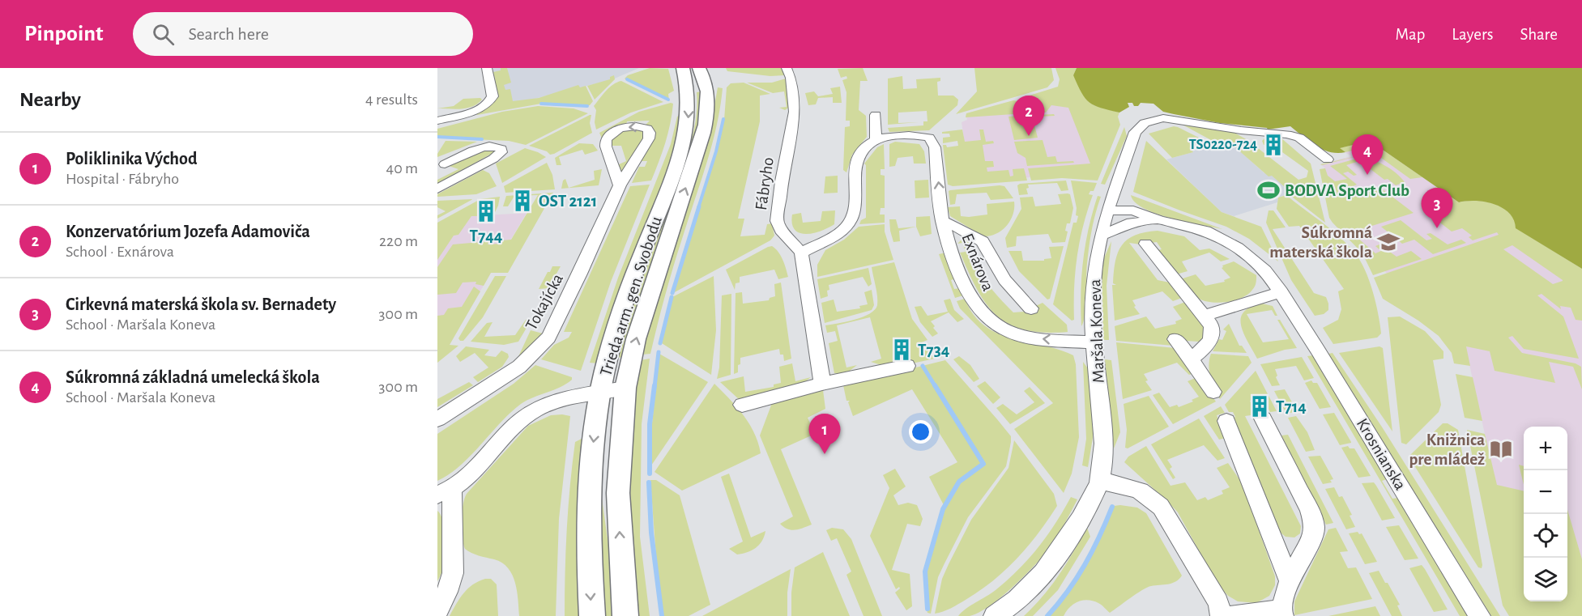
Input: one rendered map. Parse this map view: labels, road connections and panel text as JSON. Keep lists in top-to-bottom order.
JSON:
{
  "streets": {
    "street": [
      "Fábryho",
      "Exnárova",
      "Trieda arm. gen. Svobodu",
      "Tokajícka",
      "Maršala Koneva",
      "Krosnianska"
    ]
  },
  "crossings": [
    ["Exnárova", "Maršala Koneva"]
  ],
  "places": {
    "building": [
      "TS0220-724",
      "OST 2121",
      "T744",
      "T734",
      "T714"
    ],
    "sports": ["BODVA Sport Club"],
    "school or university": ["Súkromná materská škola"],
    "library": ["Knižnica pre mládež"]
  },
  "page": {
    "header": "Pinpoint",
    "search": "Search here",
    "nav": ["Map", "Layers", "Share"],
    "heading": ["Nearby", "4 results"],
    "pins": [
      "2",
      "4",
      "3",
      "1"
    ],
    "list": [
      {
        "mark": "1",
        "name": "Poliklinika Východ",
        "note": "Hospital · Fábryho",
        "value": "40 m"
      },
      {
        "mark": "2",
        "name": "Konzervatórium Jozefa Adamoviča",
        "note": "School · Exnárova",
        "value": "220 m"
      },
      {
        "mark": "3",
        "name": "Cirkevná materská škola sv. Bernadety",
        "note": "School · Maršala Koneva",
        "value": "300 m"
      },
      {
        "mark": "4",
        "name": "Súkromná základná umelecká škola",
        "note": "School · Maršala Koneva",
        "value": "300 m"
      }
    ],
    "map_buttons": ["+", "−"]
  }
}
